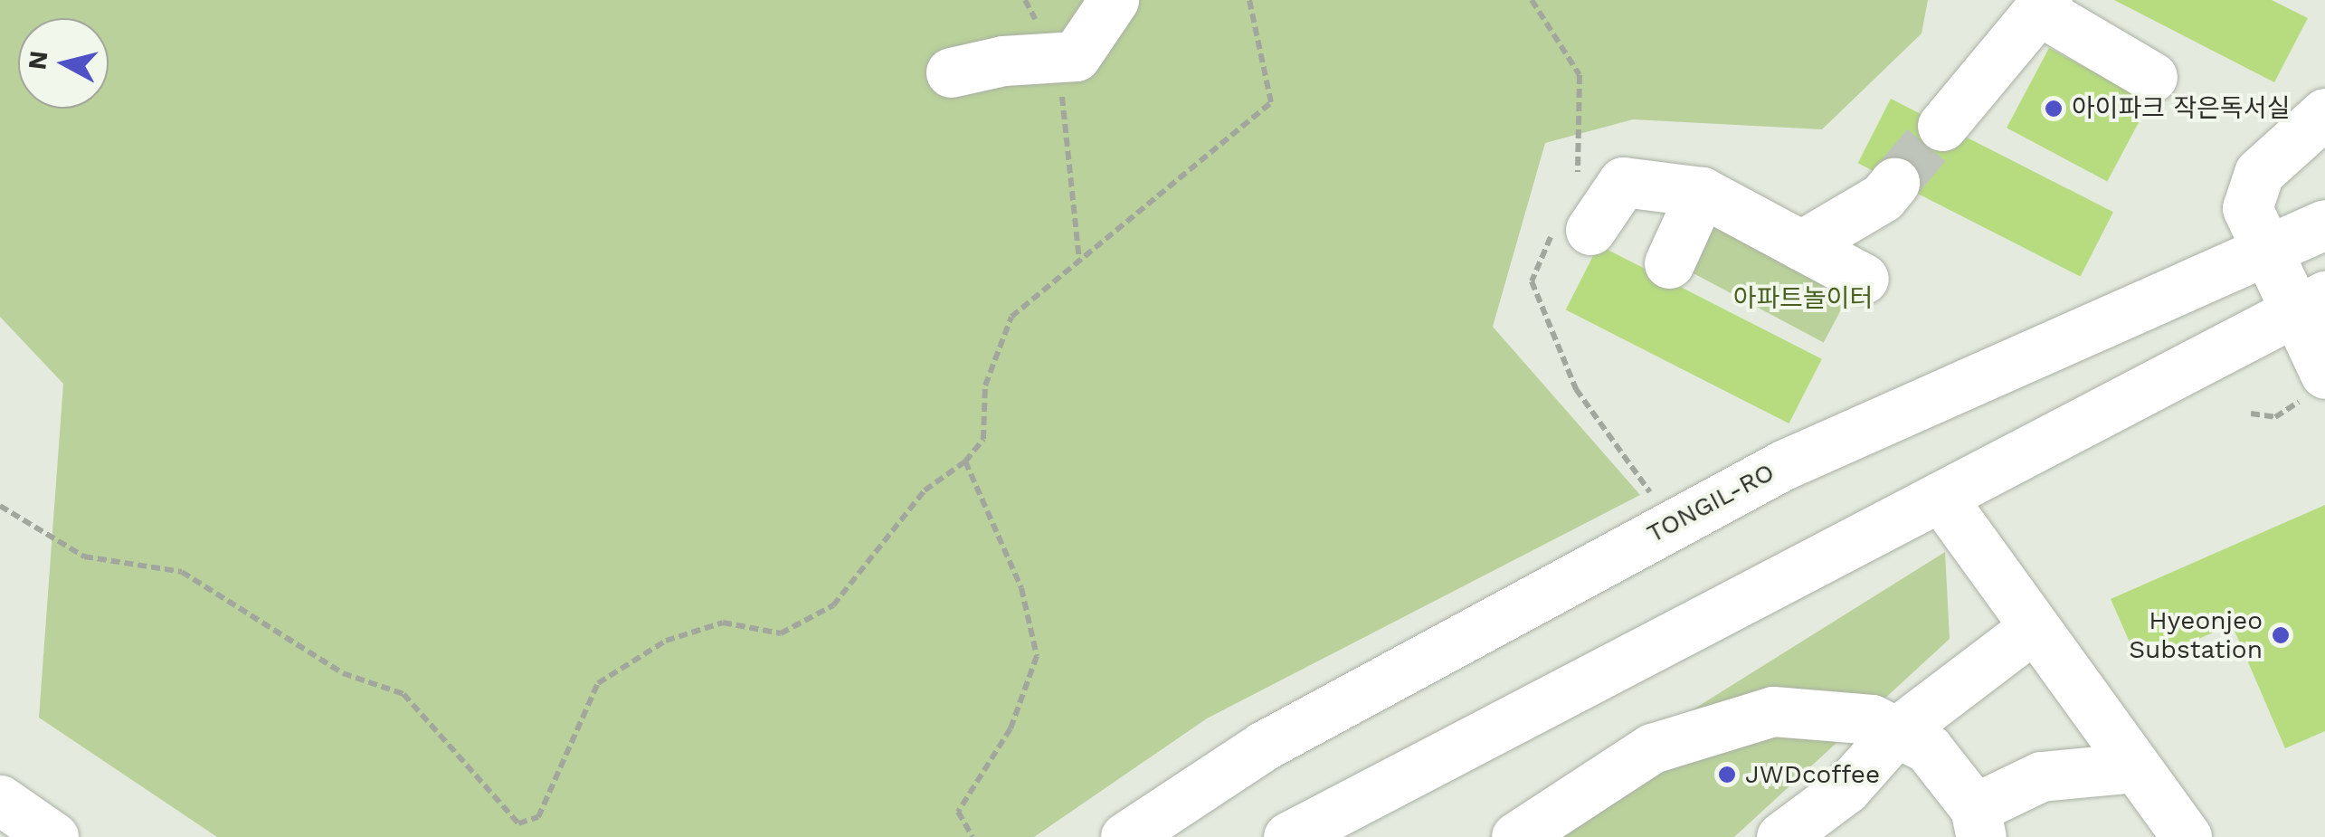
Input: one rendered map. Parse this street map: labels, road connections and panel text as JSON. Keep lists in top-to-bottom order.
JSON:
{
  "streets": {
    "main road": ["TONGIL-RO"]
  },
  "parks": ["아파트놀이터"],
  "places": ["아이파크 작은독서실", "Hyeonjeo Substation", "JWDcoffee"],
  "north": "left"
}
